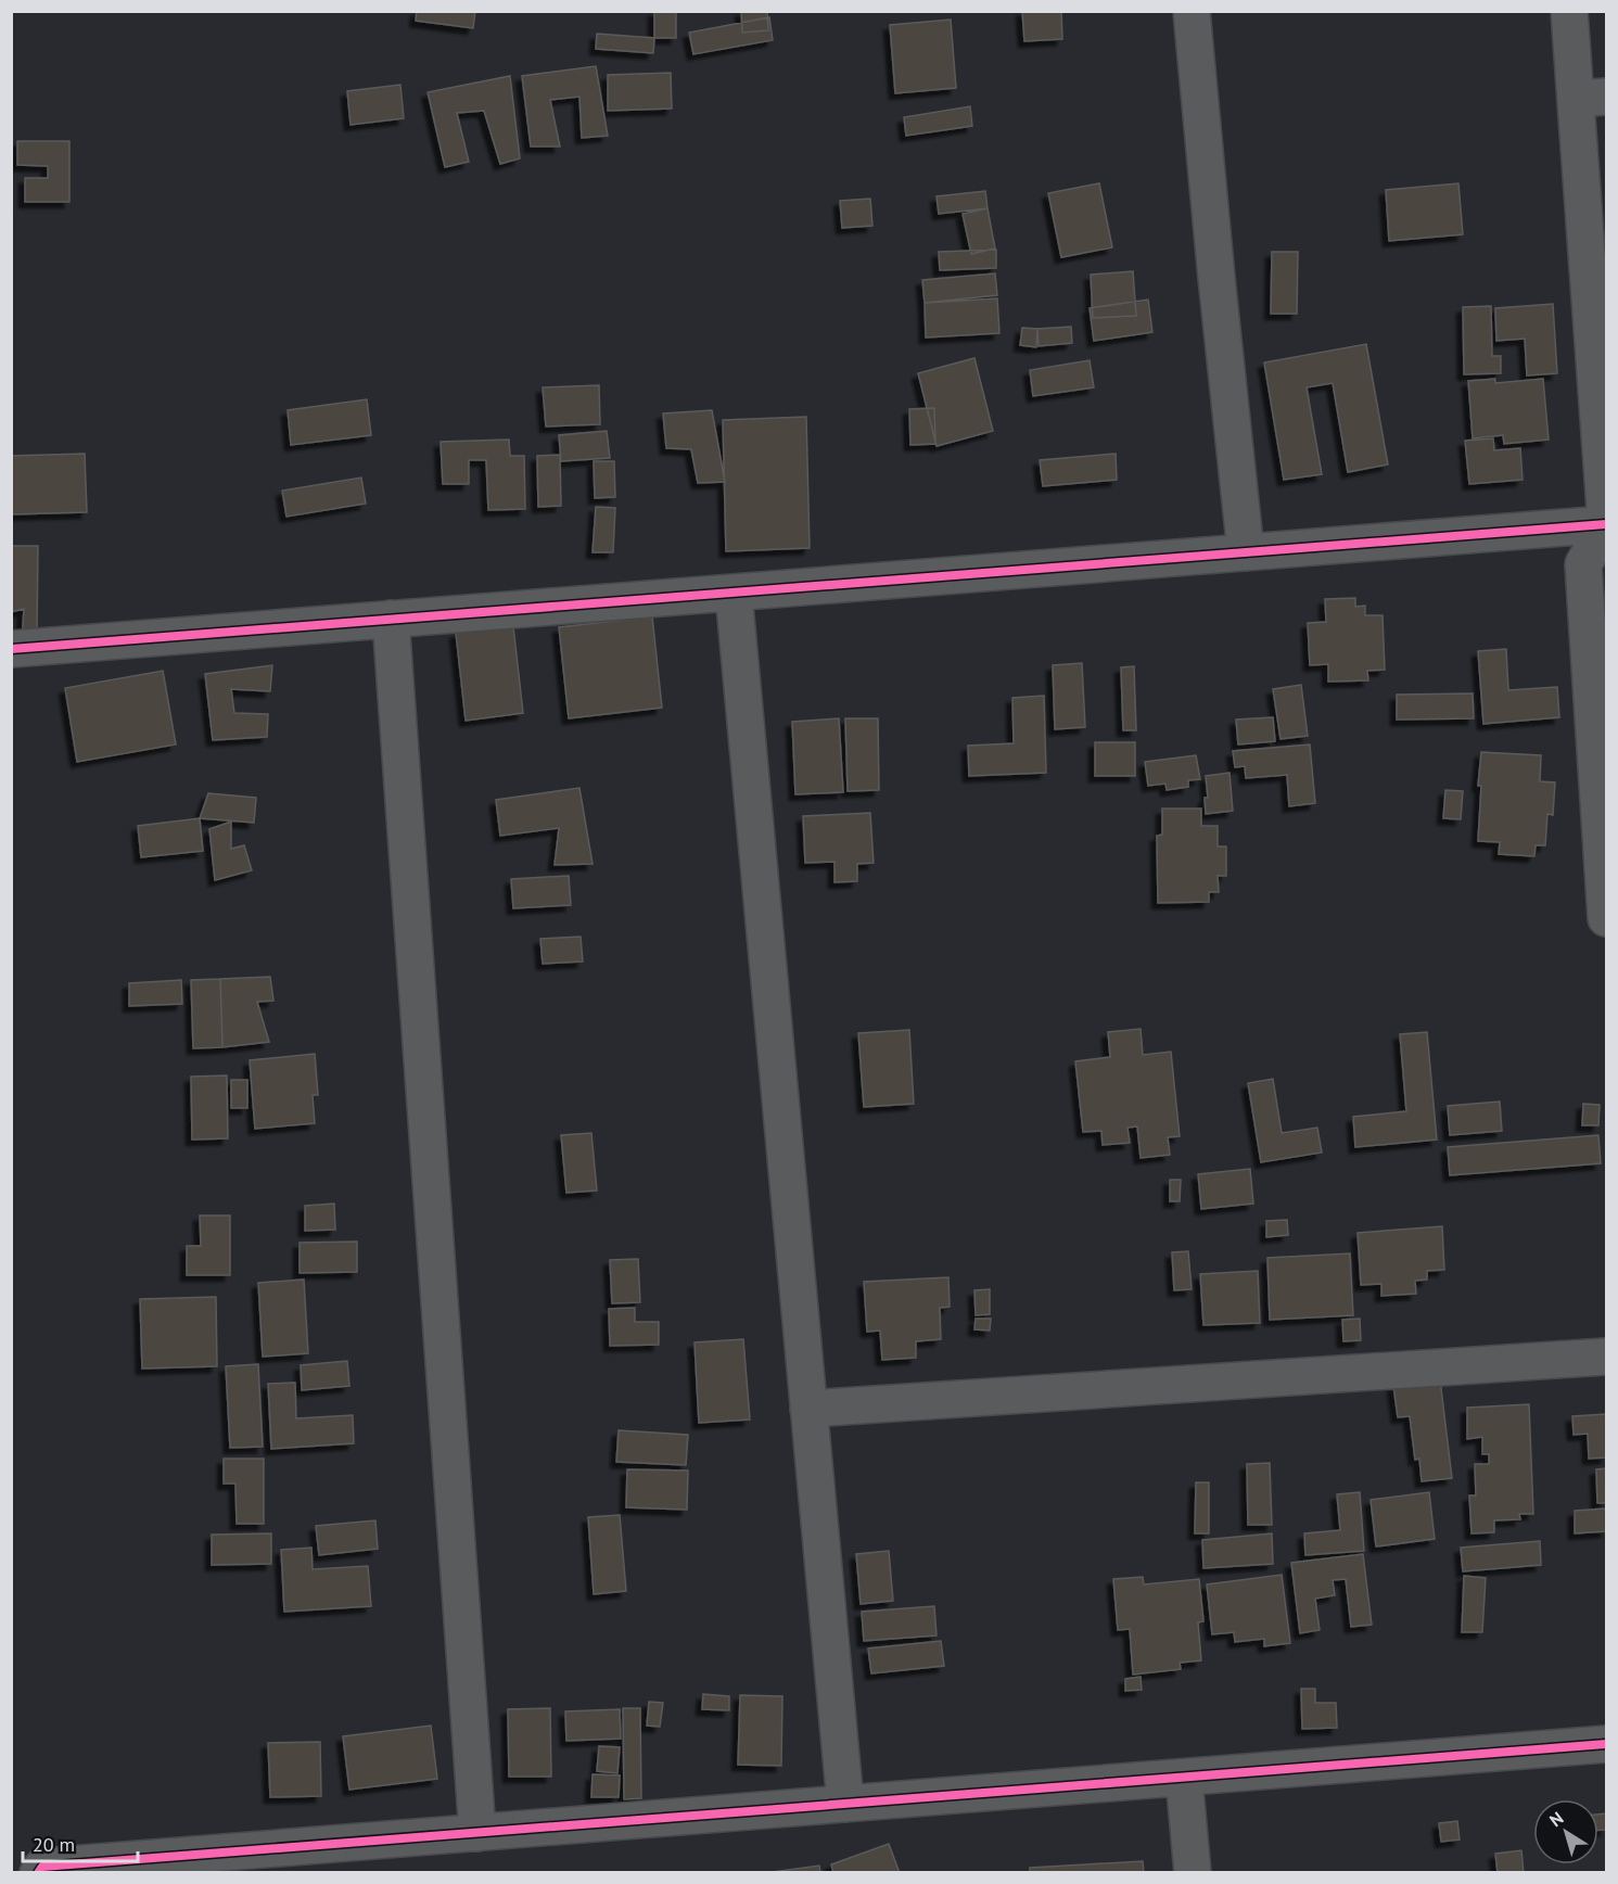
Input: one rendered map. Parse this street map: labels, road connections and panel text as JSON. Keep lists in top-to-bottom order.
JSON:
{
  "scale_bar": "20 m",
  "north": "top left"
}
